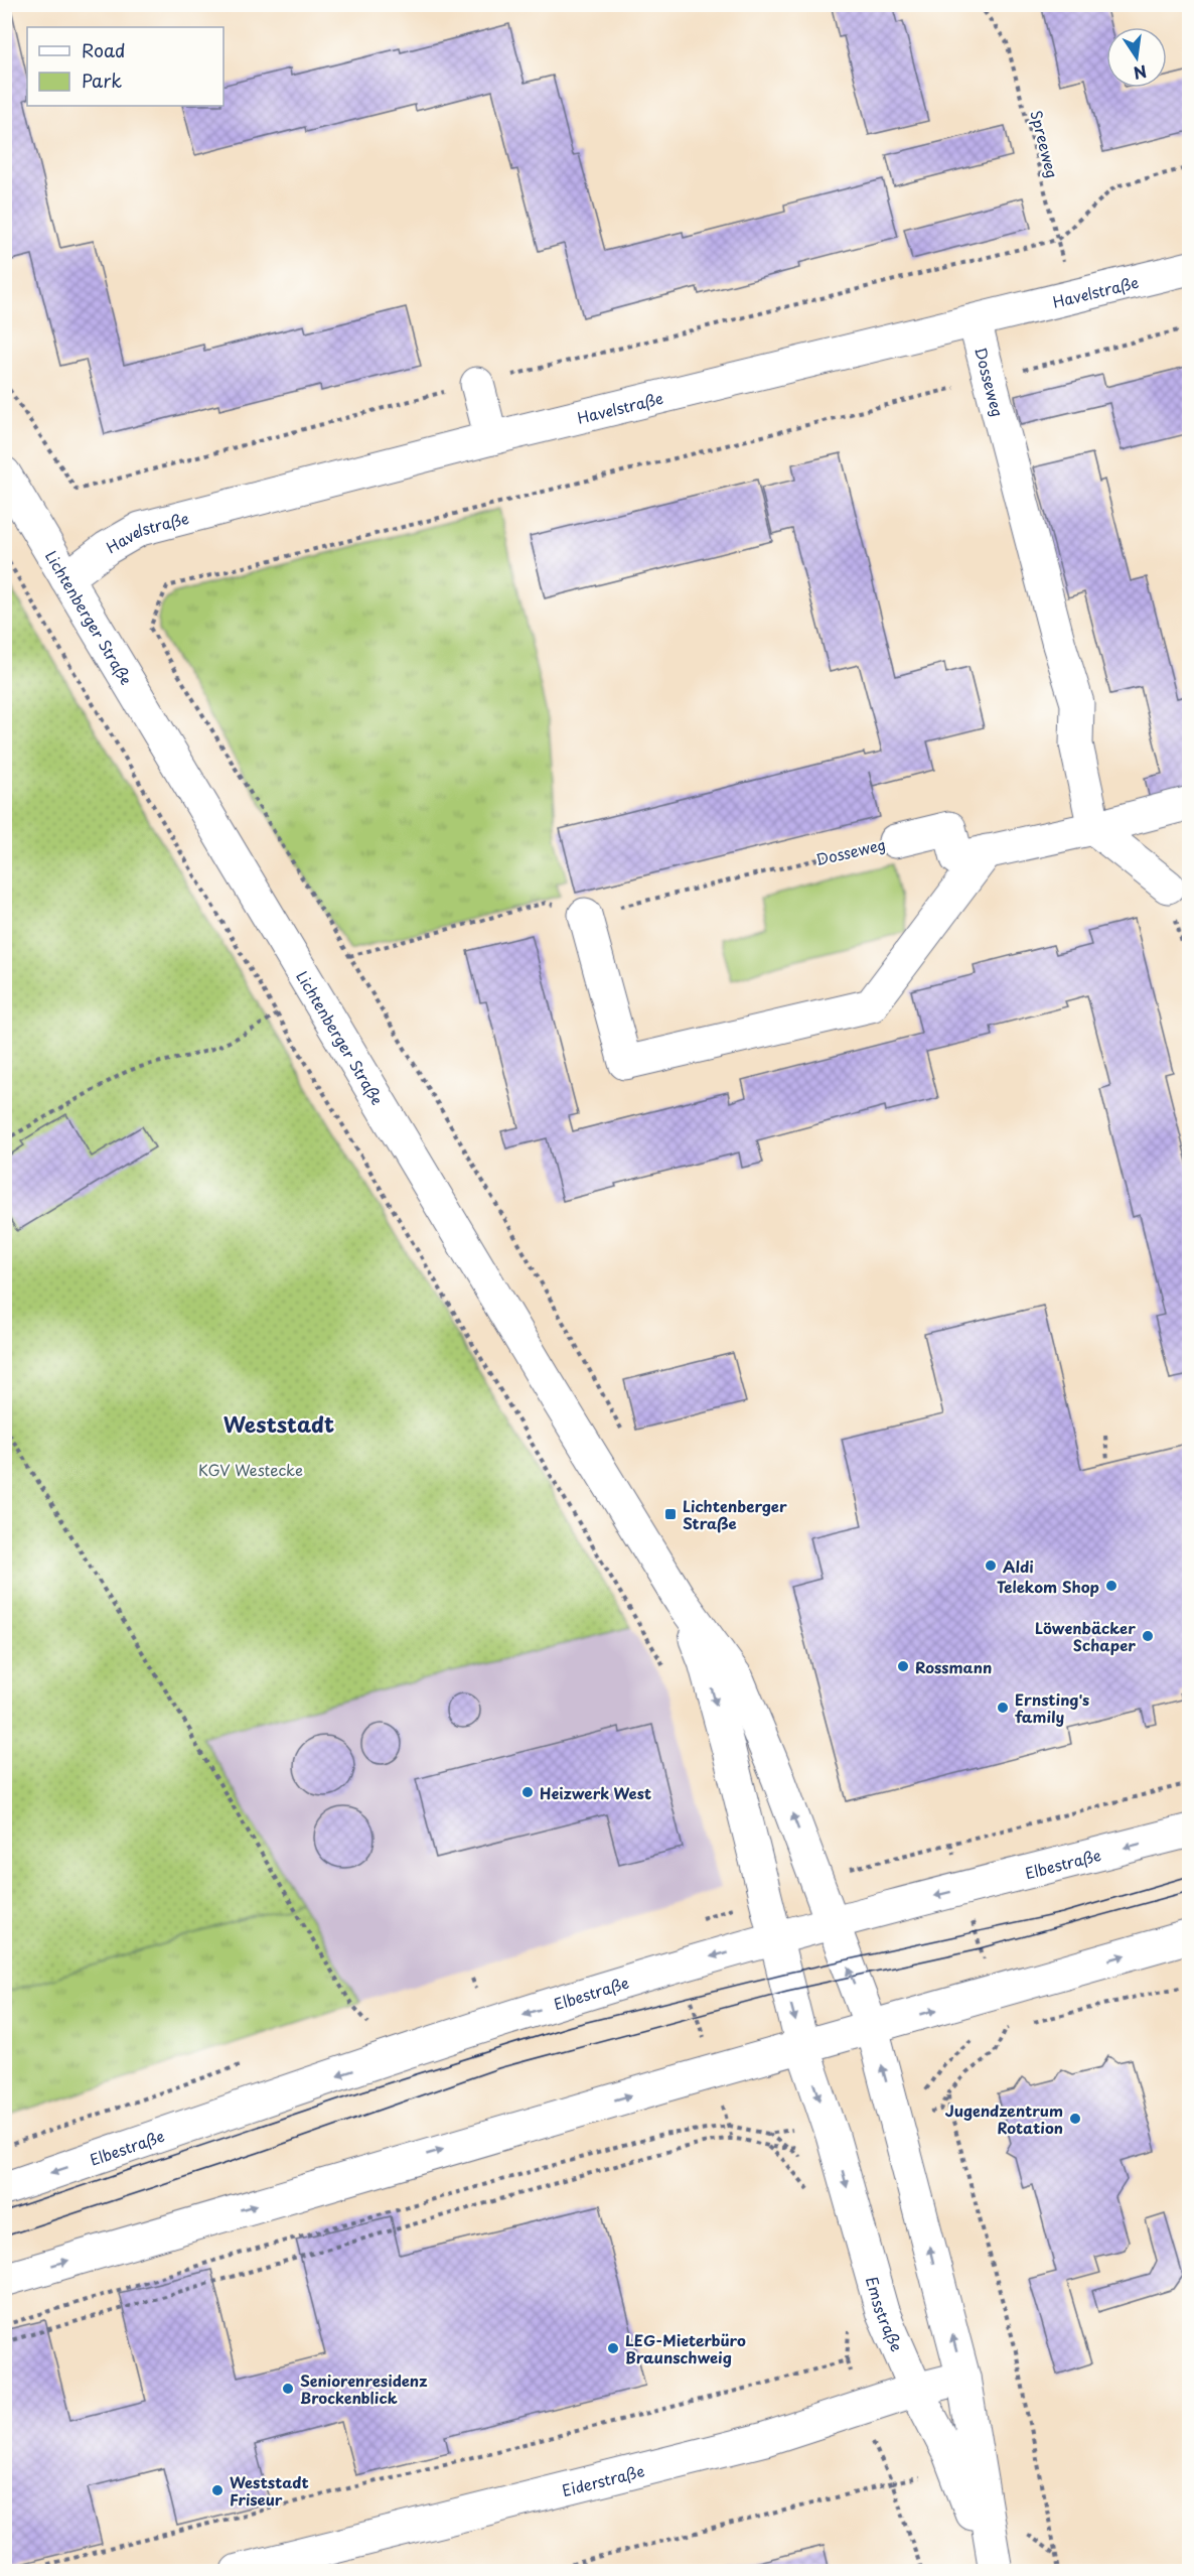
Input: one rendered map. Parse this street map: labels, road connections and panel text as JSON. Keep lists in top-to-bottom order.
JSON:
{
  "streets": {
    "street": [
      "Havelstraße",
      "Dosseweg",
      "Lichtenberger Straße",
      "Elbestraße",
      "Emsstraße",
      "Eiderstraße"
    ],
    "path": ["Spreeweg"]
  },
  "crossings": [
    ["Spreeweg", "Havelstraße"],
    ["Havelstraße", "Dosseweg"],
    ["Havelstraße", "Lichtenberger Straße"],
    ["Lichtenberger Straße", "Elbestraße"],
    ["Lichtenberger Straße", "Emsstraße"],
    ["Emsstraße", "Eiderstraße"]
  ],
  "districts": ["Weststadt"],
  "parks": ["KGV Westecke"],
  "places": {
    "transit": ["Lichtenberger Straße"],
    "other": [
      "Aldi",
      "Telekom Shop",
      "Löwenbäcker Schaper",
      "Rossmann",
      "Ernsting's family",
      "Heizwerk West",
      "Jugendzentrum Rotation",
      "LEG-Mieterbüro Braunschweig",
      "Seniorenresidenz Brockenblick",
      "Weststadt Friseur"
    ]
  },
  "legend": ["Road", "Park"],
  "north": "bottom"
}
